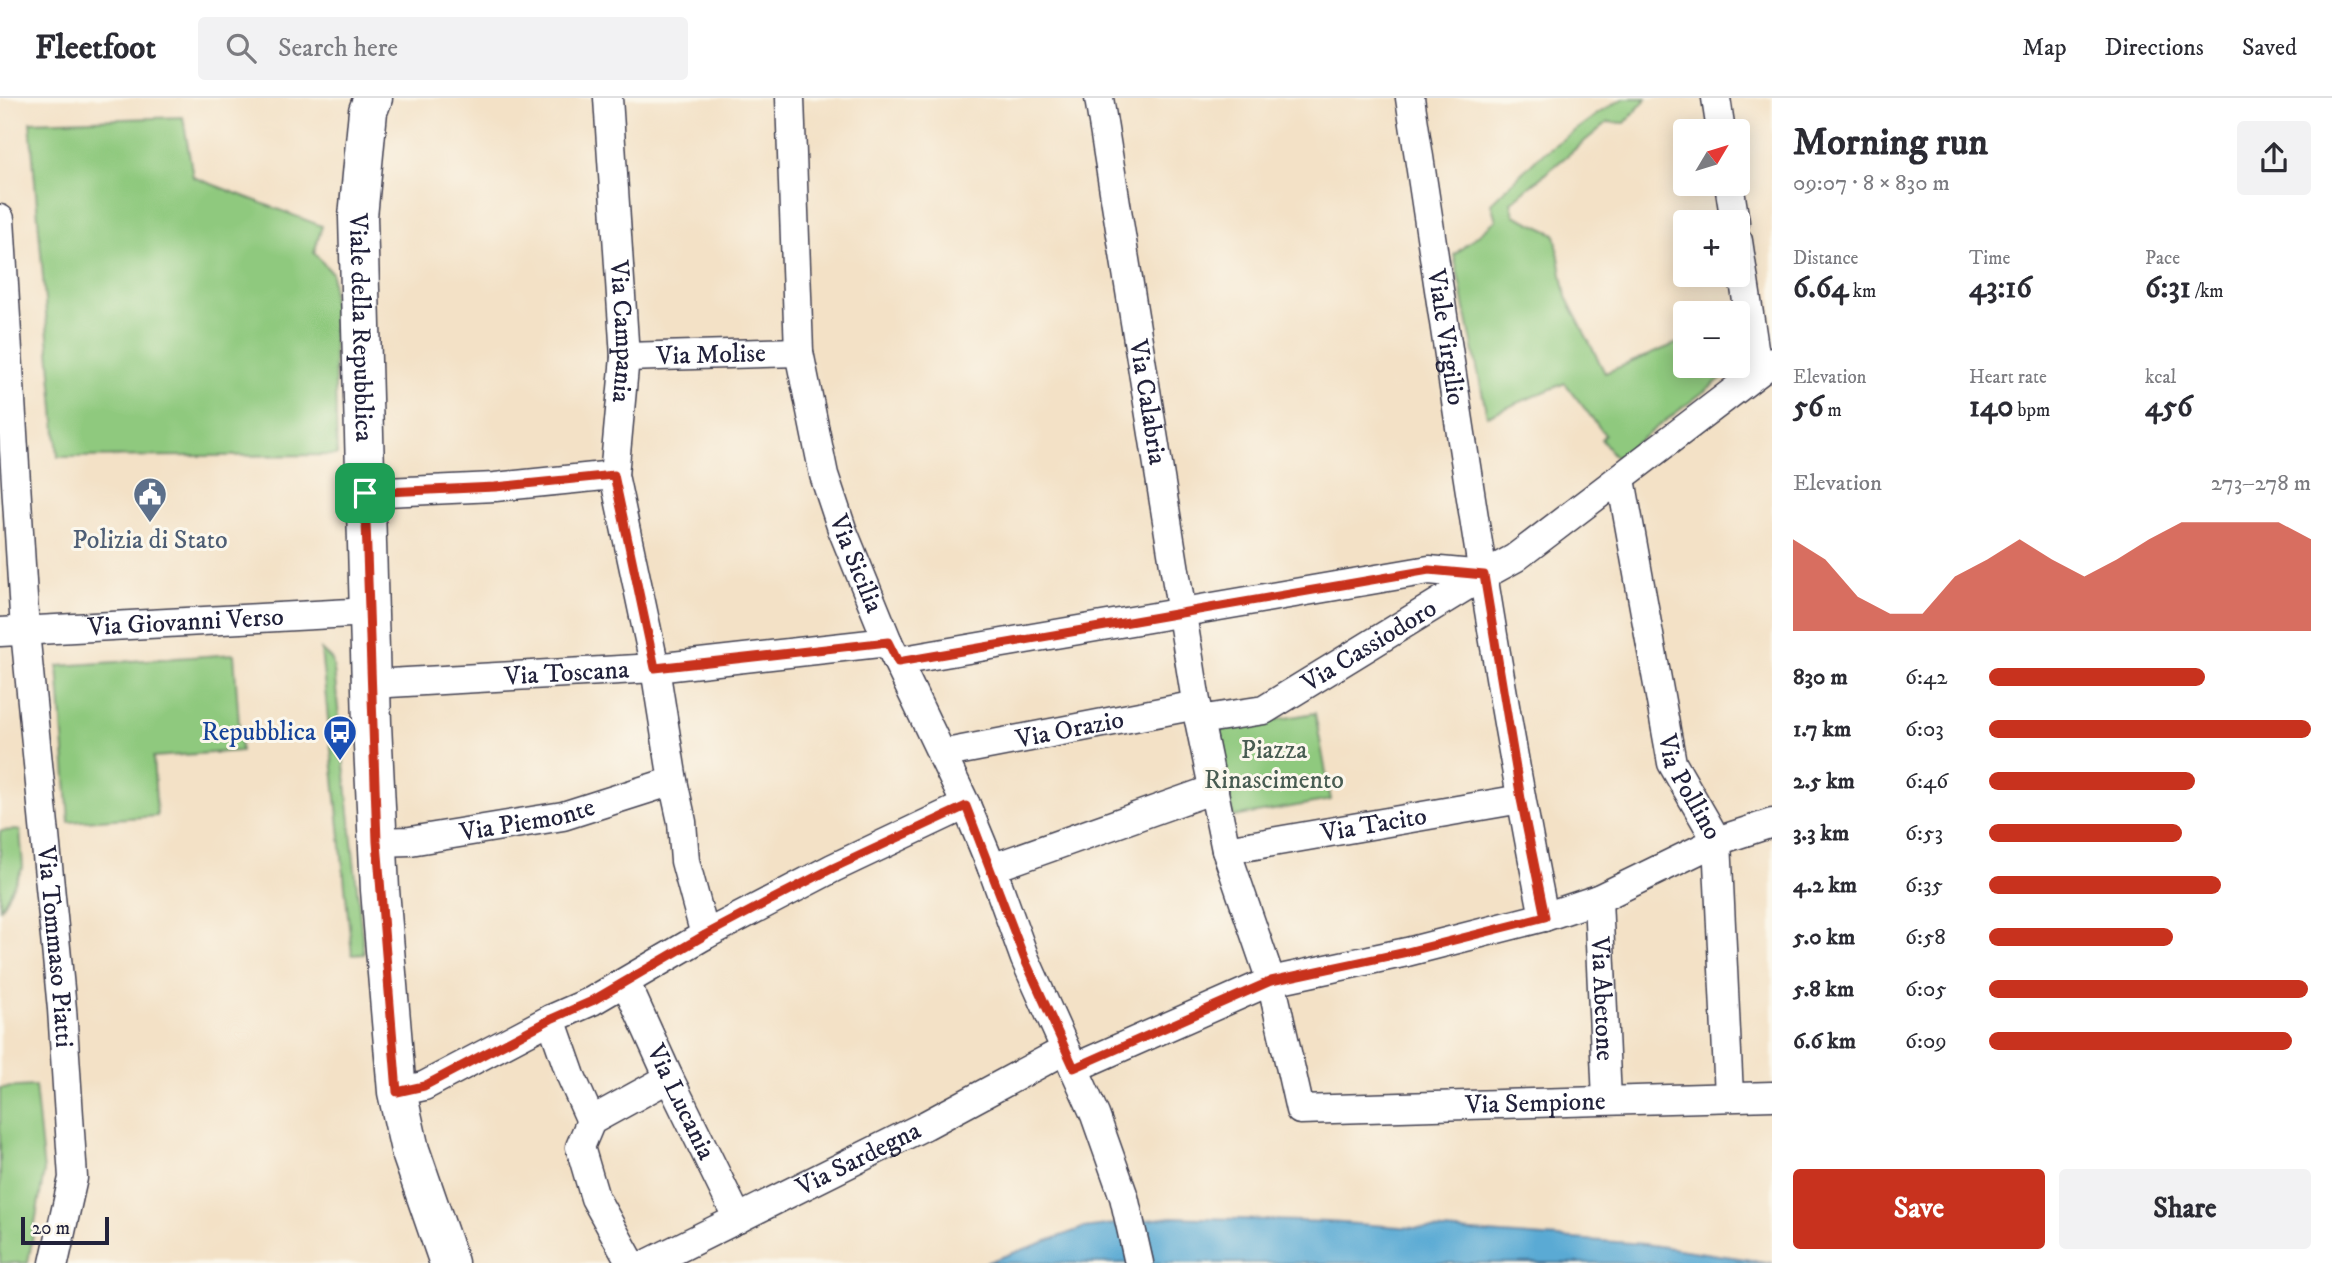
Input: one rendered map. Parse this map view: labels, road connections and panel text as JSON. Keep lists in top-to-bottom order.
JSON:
{
  "streets": {
    "main road": ["Viale della Repubblica"],
    "street": [
      "Via Campania",
      "Viale Virgilio",
      "Via Molise",
      "Via Calabria",
      "Via Sicilia",
      "Via Giovanni Verso",
      "Via Cassiodoro",
      "Via Toscana",
      "Via Orazio",
      "Via Pollino",
      "Via Piemonte",
      "Via Tacito",
      "Via Tommaso Piatti",
      "Via Abetone",
      "Via Lucania",
      "Via Sempione",
      "Via Sardegna"
    ]
  },
  "crossings": [
    ["Viale della Repubblica", "Via Giovanni Verso"],
    ["Viale della Repubblica", "Via Toscana"],
    ["Viale della Repubblica", "Via Piemonte"],
    ["Via Campania", "Via Molise"],
    ["Via Campania", "Via Toscana"],
    ["Via Campania", "Via Piemonte"],
    ["Viale Virgilio", "Via Cassiodoro"],
    ["Viale Virgilio", "Via Tacito"],
    ["Viale Virgilio", "Via Sardegna"],
    ["Via Molise", "Via Sicilia"],
    ["Via Calabria", "Via Cassiodoro"],
    ["Via Calabria", "Via Orazio"],
    ["Via Sicilia", "Via Cassiodoro"],
    ["Via Sicilia", "Via Toscana"],
    ["Via Sicilia", "Via Orazio"],
    ["Via Sicilia", "Via Sardegna"],
    ["Via Giovanni Verso", "Via Tommaso Piatti"],
    ["Via Cassiodoro", "Via Toscana"],
    ["Via Cassiodoro", "Via Orazio"],
    ["Via Pollino", "Via Sempione"],
    ["Via Pollino", "Via Sardegna"],
    ["Via Abetone", "Via Sempione"],
    ["Via Abetone", "Via Sardegna"],
    ["Via Lucania", "Via Sardegna"],
    ["Via Sempione", "Via Sardegna"]
  ],
  "parks": ["Piazza Rinascimento"],
  "places": {
    "public building": ["Polizia di Stato"],
    "bus stop": ["Repubblica"]
  },
  "scale_bar": "20 m",
  "north": "top right",
  "page": {
    "header": "Fleetfoot",
    "search": "Search here",
    "nav": ["Map", "Directions", "Saved"],
    "heading": ["Morning run", "09:07 · 8 × 830 m"],
    "map_buttons": ["+", "−"],
    "stats": [
      ["Distance", "6.64 km"],
      ["Time", "43:16"],
      ["Pace", "6:31 /km"],
      ["Elevation", "56 m"],
      ["Heart rate", "140 bpm"],
      ["kcal", "456"]
    ],
    "chart": ["Elevation", "273–278 m"],
    "list": [
      {
        "name": "830 m",
        "note": "6:42"
      },
      {
        "name": "1.7 km",
        "note": "6:03"
      },
      {
        "name": "2.5 km",
        "note": "6:46"
      },
      {
        "name": "3.3 km",
        "note": "6:53"
      },
      {
        "name": "4.2 km",
        "note": "6:35"
      },
      {
        "name": "5.0 km",
        "note": "6:58"
      },
      {
        "name": "5.8 km",
        "note": "6:05"
      },
      {
        "name": "6.6 km",
        "note": "6:09"
      }
    ],
    "buttons": ["Save", "Share"],
    "scale": "20 m"
  }
}
